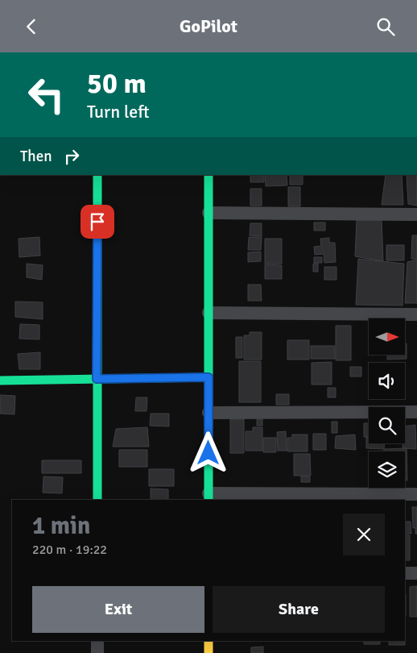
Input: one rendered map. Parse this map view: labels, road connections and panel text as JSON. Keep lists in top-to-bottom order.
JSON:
{
  "north": "right",
  "page": {
    "header": "GoPilot",
    "turn": ["50 m", "Turn left"],
    "then": "Then",
    "heading": ["1 min", "220 m · 19:22"],
    "buttons": ["Exit", "Share"]
  }
}
